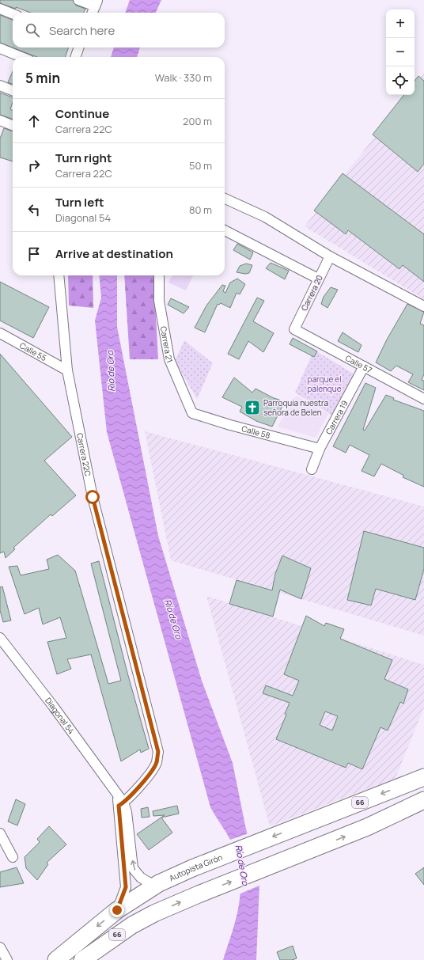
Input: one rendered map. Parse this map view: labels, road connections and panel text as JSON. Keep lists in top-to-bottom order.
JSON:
{
  "streets": {
    "highway": ["66", "Autopista Girón"],
    "street": [
      "Carrera 20",
      "Carrera 21",
      "Calle 55",
      "Calle 57",
      "Carrera 19",
      "Calle 58",
      "Carrera 22C",
      "Diagonal 54"
    ]
  },
  "crossings": [
    ["Carrera 20", "Calle 57"],
    ["Carrera 21", "Calle 58"],
    ["Calle 55", "Carrera 22C"],
    ["Calle 57", "Carrera 19"],
    ["Carrera 19", "Calle 58"],
    ["Carrera 22C", "Diagonal 54"],
    ["Diagonal 54", "Autopista Girón"]
  ],
  "water": ["Río de Oro"],
  "parks": ["parque el palenque"],
  "places": {
    "church": ["Parroquia nuestra señora de Belen"]
  },
  "page": {
    "map_buttons": ["+", "−"],
    "search": "Search here",
    "heading": ["5 min", "Walk · 330 m"],
    "list": [
      ["Continue", "Carrera 22C", "200 m"],
      ["Turn right", "Carrera 22C", "50 m"],
      ["Turn left", "Diagonal 54", "80 m"],
      "Arrive at destination"
    ]
  }
}
